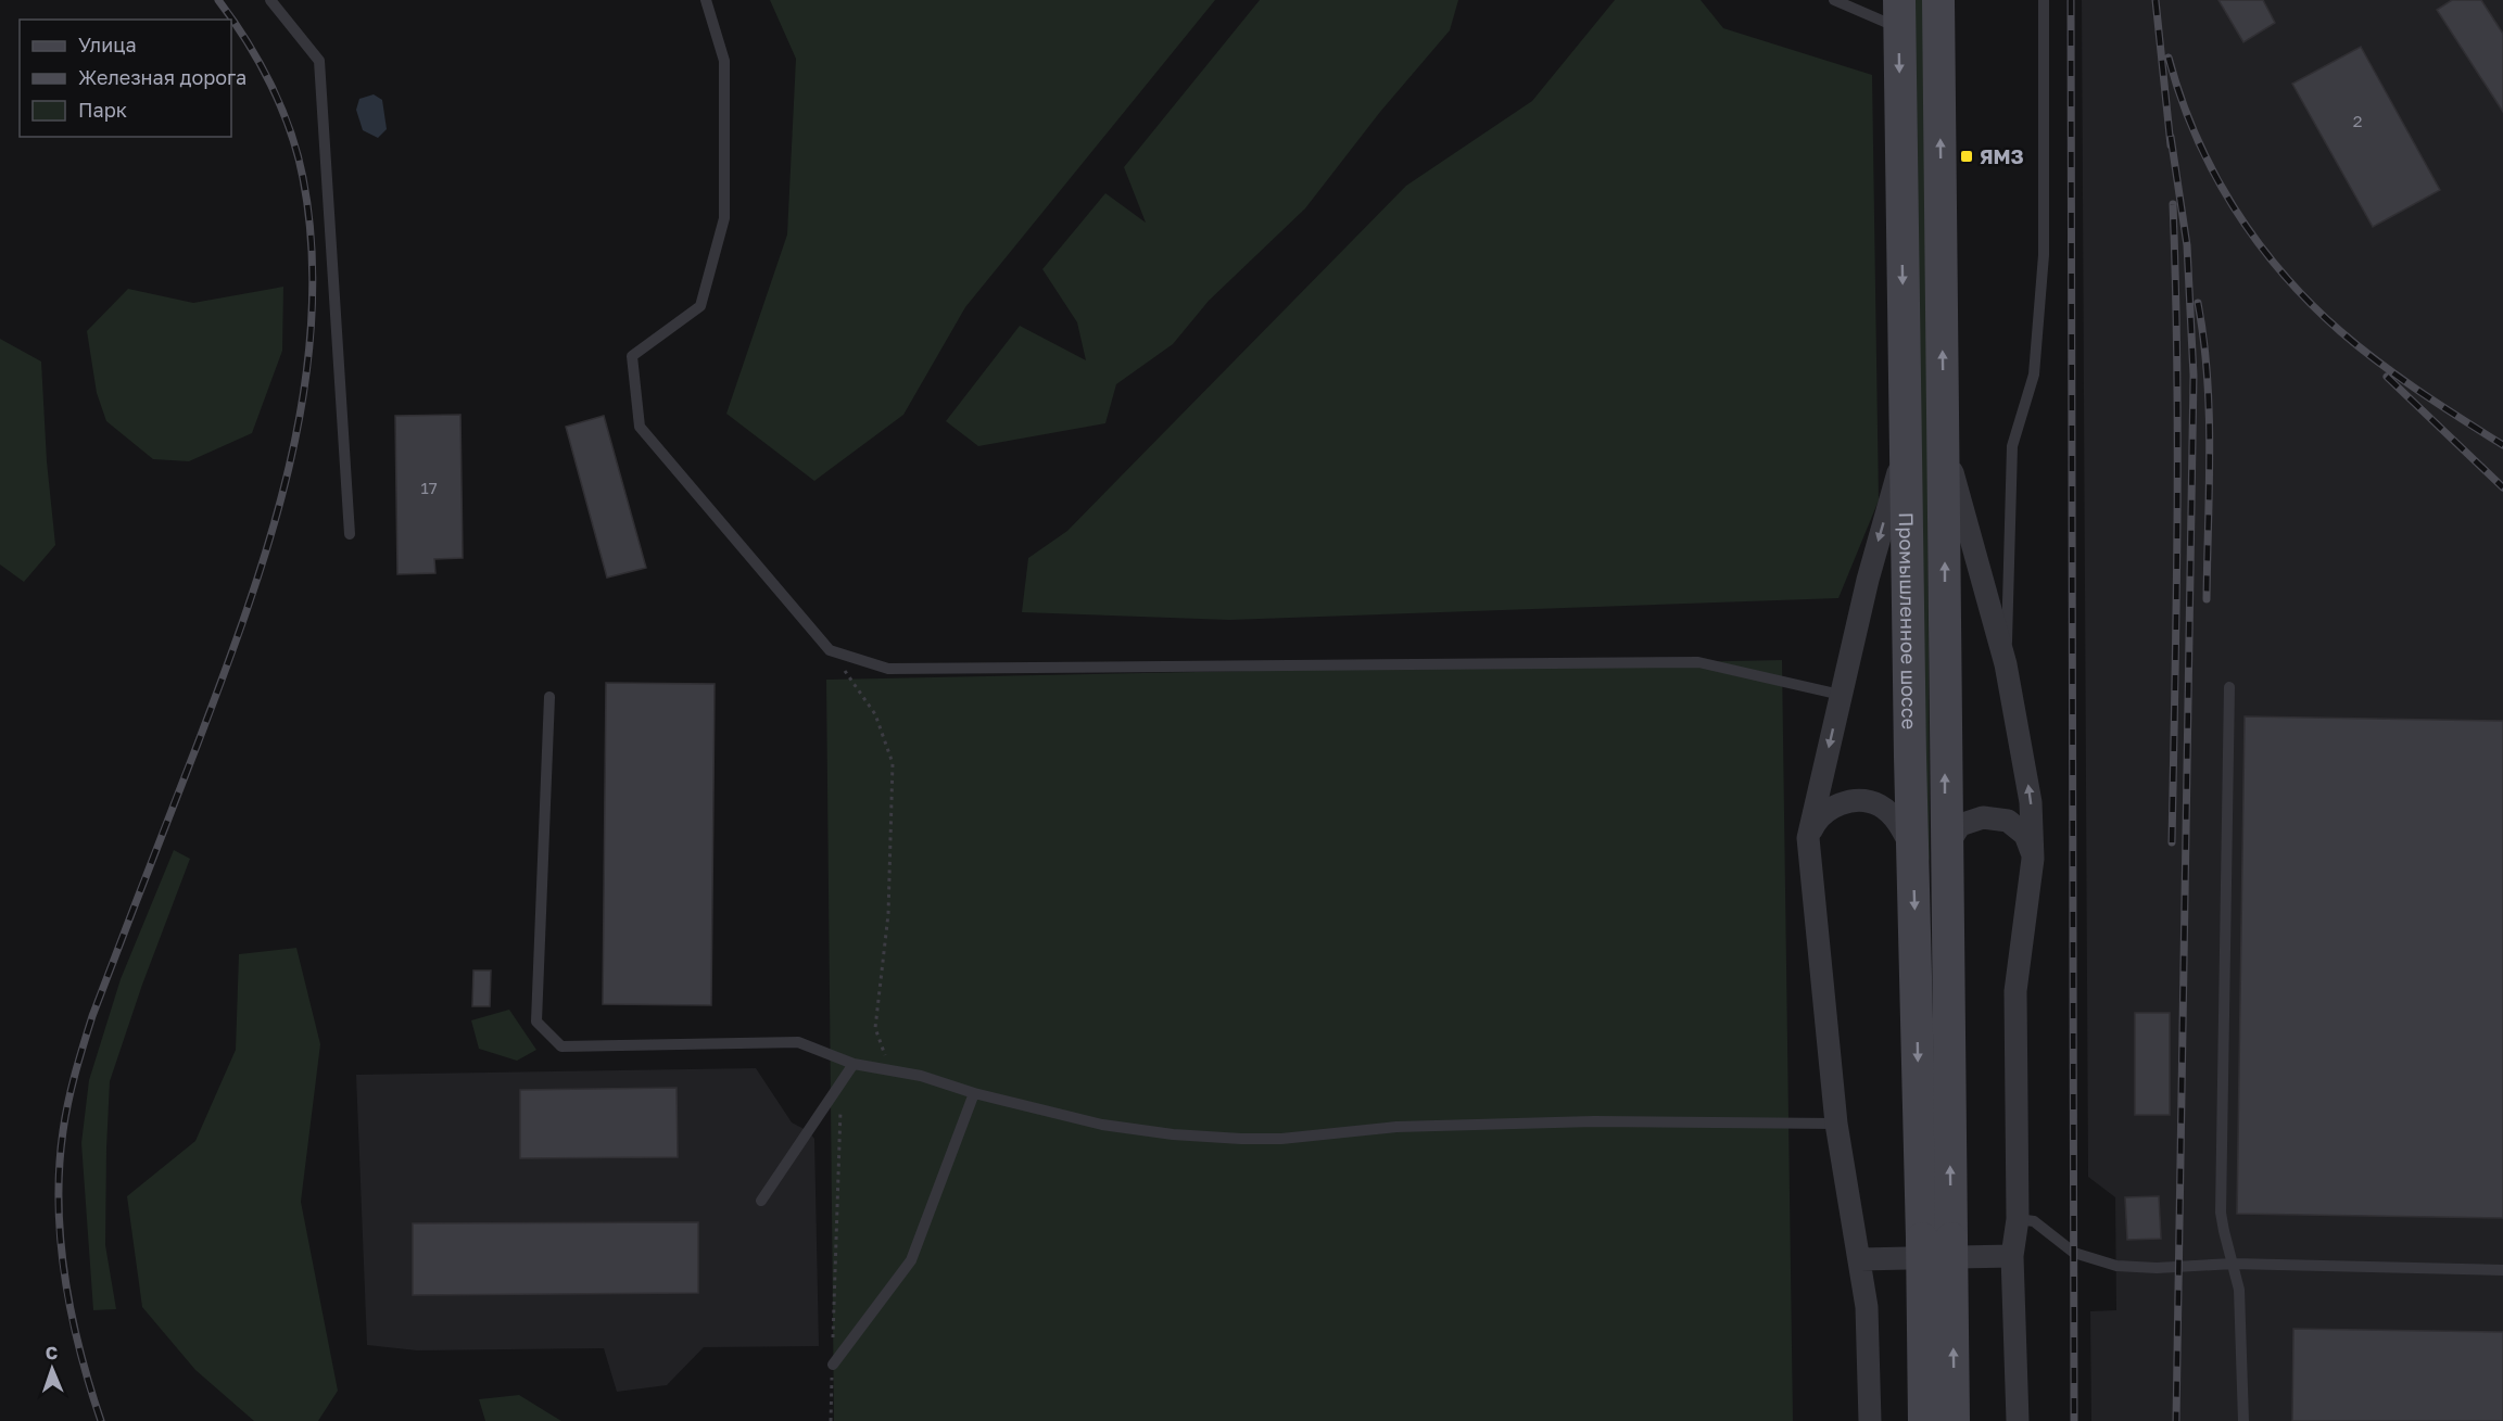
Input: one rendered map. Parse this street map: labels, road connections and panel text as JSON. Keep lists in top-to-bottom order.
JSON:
{
  "streets": {
    "main road": ["Промышленное шоссе"]
  },
  "places": {
    "transit": ["ЯМЗ"]
  },
  "house_numbers": ["2", "17"],
  "legend": ["Улица", "Железная дорога", "Парк"],
  "north": "top"
}
